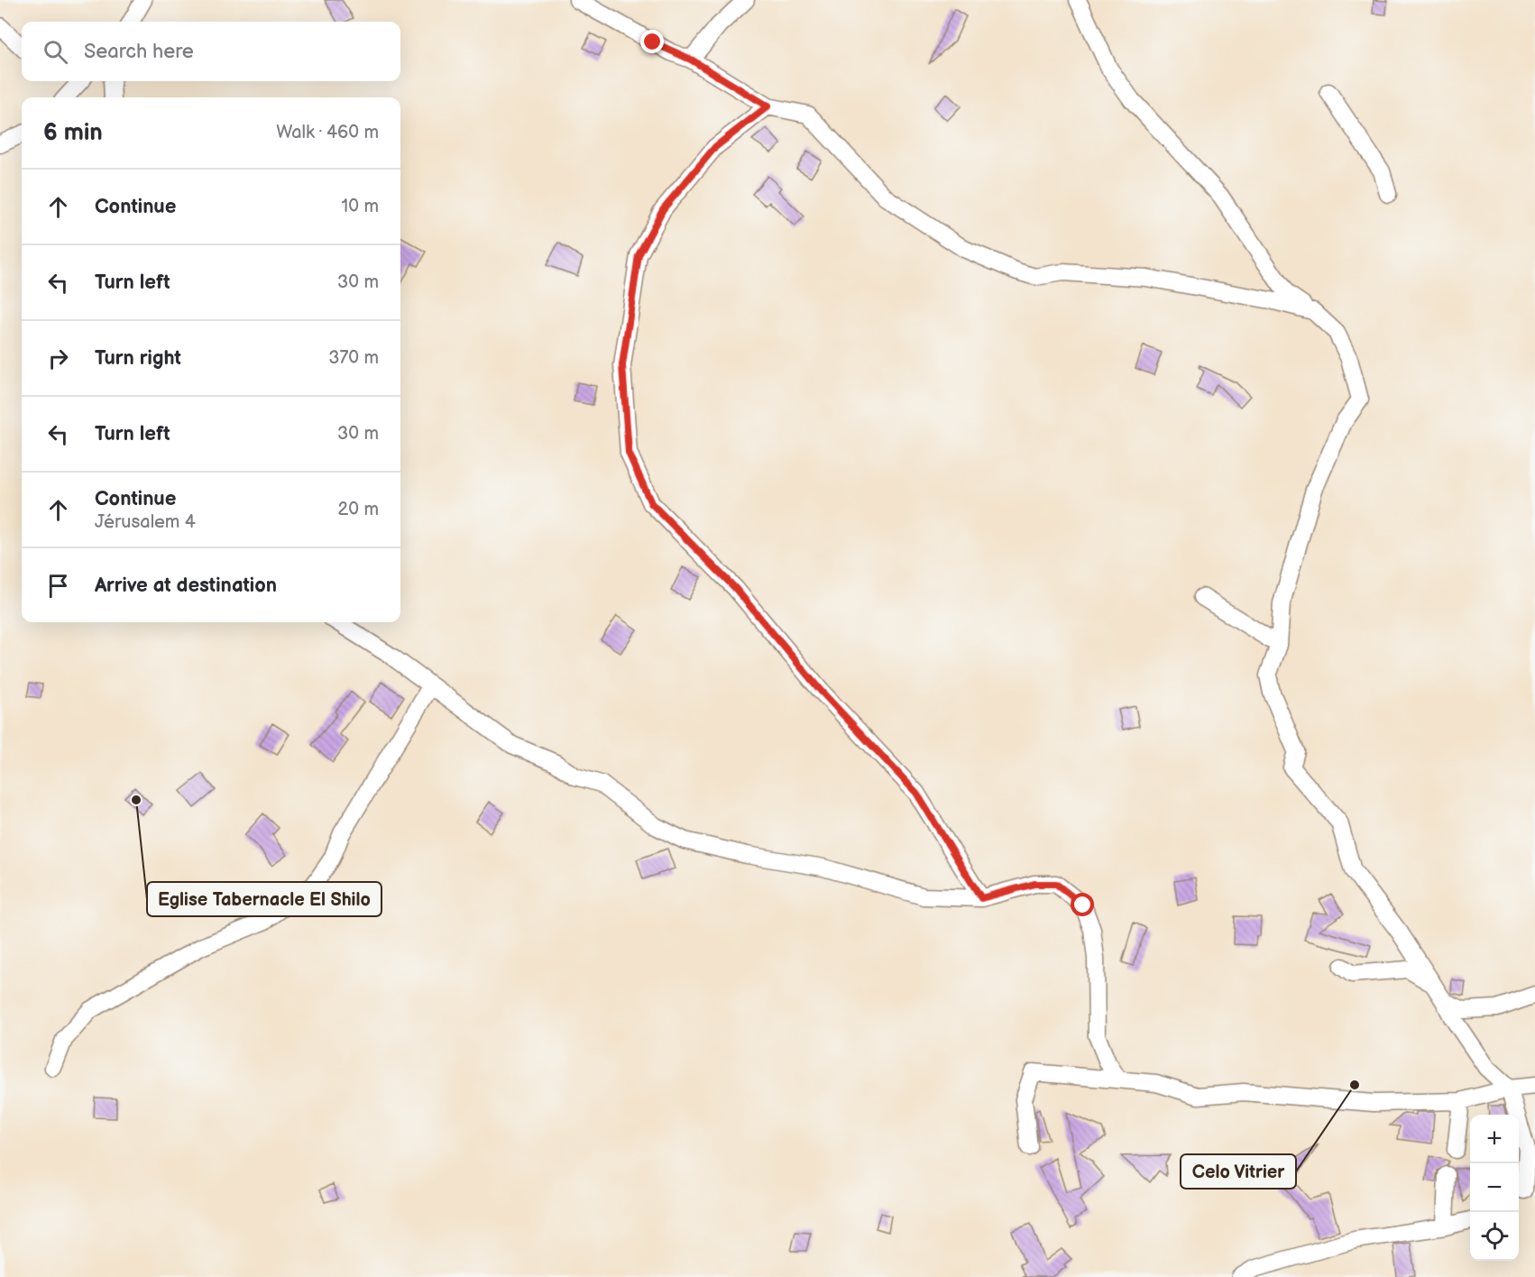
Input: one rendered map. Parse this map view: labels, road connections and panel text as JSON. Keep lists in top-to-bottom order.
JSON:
{
  "places": ["Eglise Tabernacle El Shilo", "Celo Vitrier"],
  "page": {
    "search": "Search here",
    "heading": ["6 min", "Walk · 460 m"],
    "list": [
      ["Continue", "10 m"],
      ["Turn left", "30 m"],
      ["Turn right", "370 m"],
      ["Turn left", "30 m"],
      ["Continue", "Jérusalem 4", "20 m"],
      "Arrive at destination"
    ],
    "map_buttons": ["+", "−"]
  }
}
